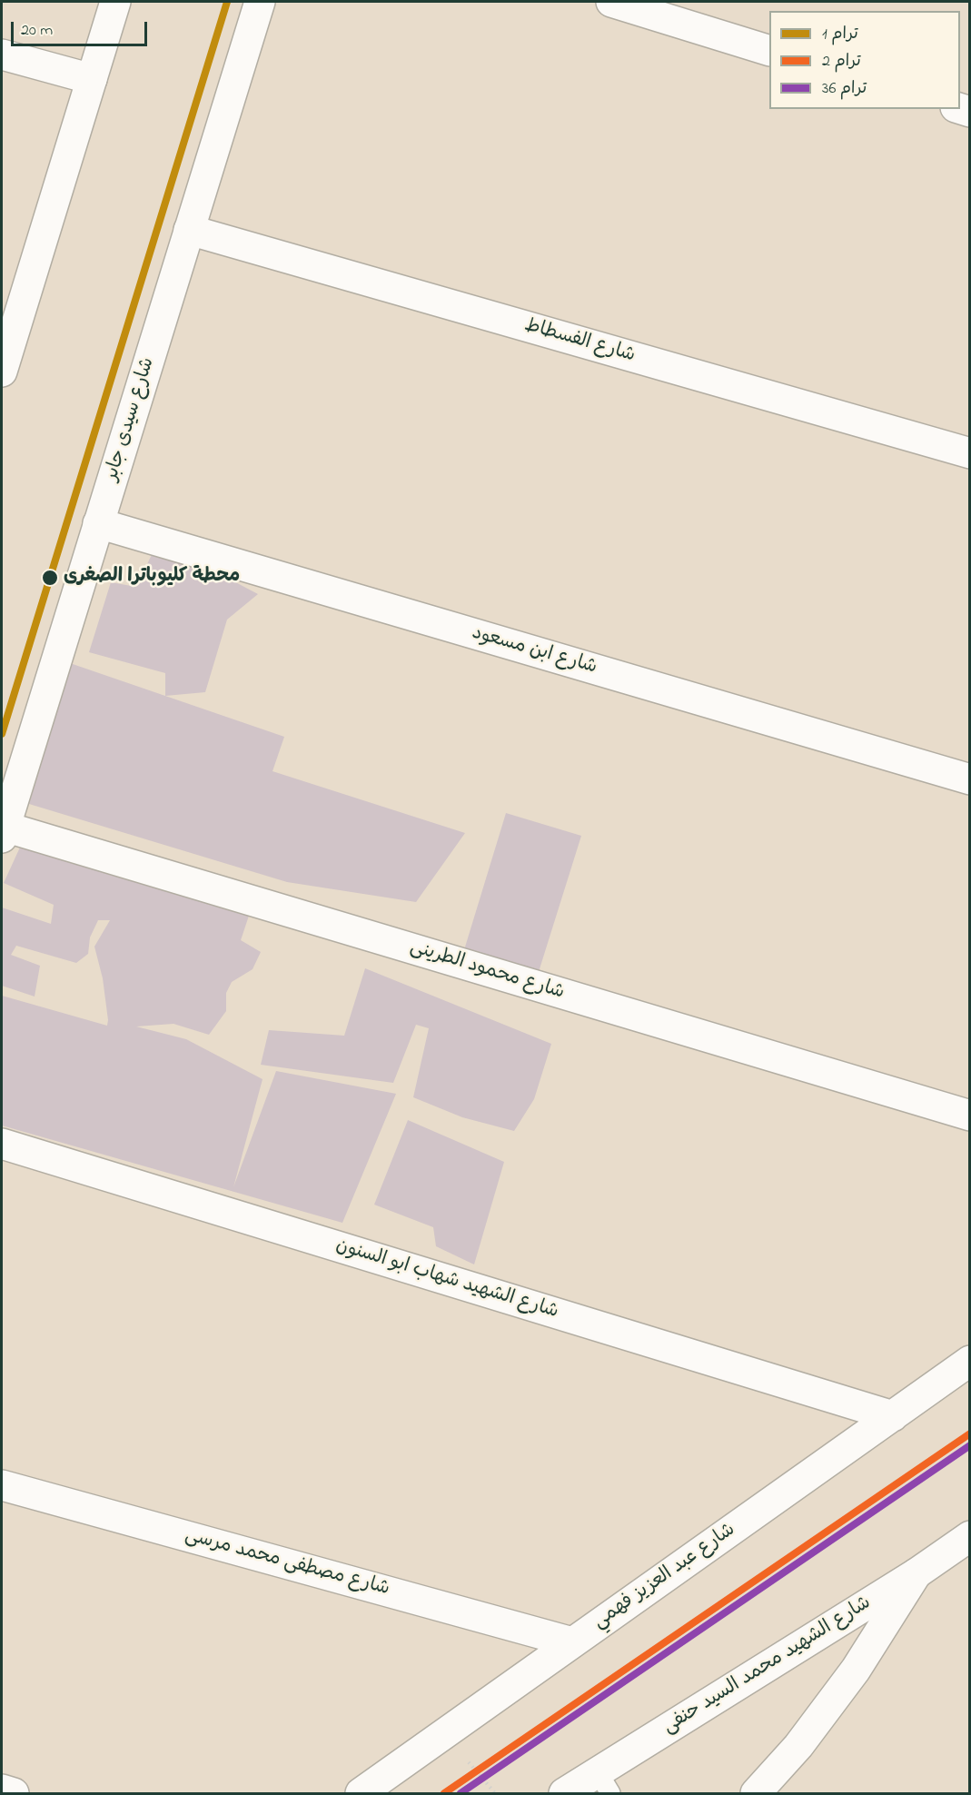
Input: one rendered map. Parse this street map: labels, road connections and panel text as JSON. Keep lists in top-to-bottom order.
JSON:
{
  "streets": {
    "street": [
      "شارع الفسطاط",
      "شارع سيدى جابر",
      "شارع ابن مسعود",
      "شارع محمود الطرينى",
      "شارع الشهيد شهاب ابو السنون",
      "شارع مصطفى محمد مرسى",
      "شارع عبد العزيز فهمي",
      "شارع الشهيد محمد السيد حنفى"
    ]
  },
  "crossings": [
    ["شارع الفسطاط", "شارع سيدى جابر"],
    ["شارع سيدى جابر", "شارع ابن مسعود"],
    ["شارع سيدى جابر", "شارع محمود الطرينى"],
    ["شارع الشهيد شهاب ابو السنون", "شارع عبد العزيز فهمي"],
    ["شارع مصطفى محمد مرسى", "شارع عبد العزيز فهمي"]
  ],
  "places": ["محطة كليوباترا الصغرى"],
  "lines": ["tram line 1", "tram line 2", "tram line 36"],
  "legend": ["ترام 1", "ترام 2", "ترام 36"],
  "scale_bar": "20 m"
}
